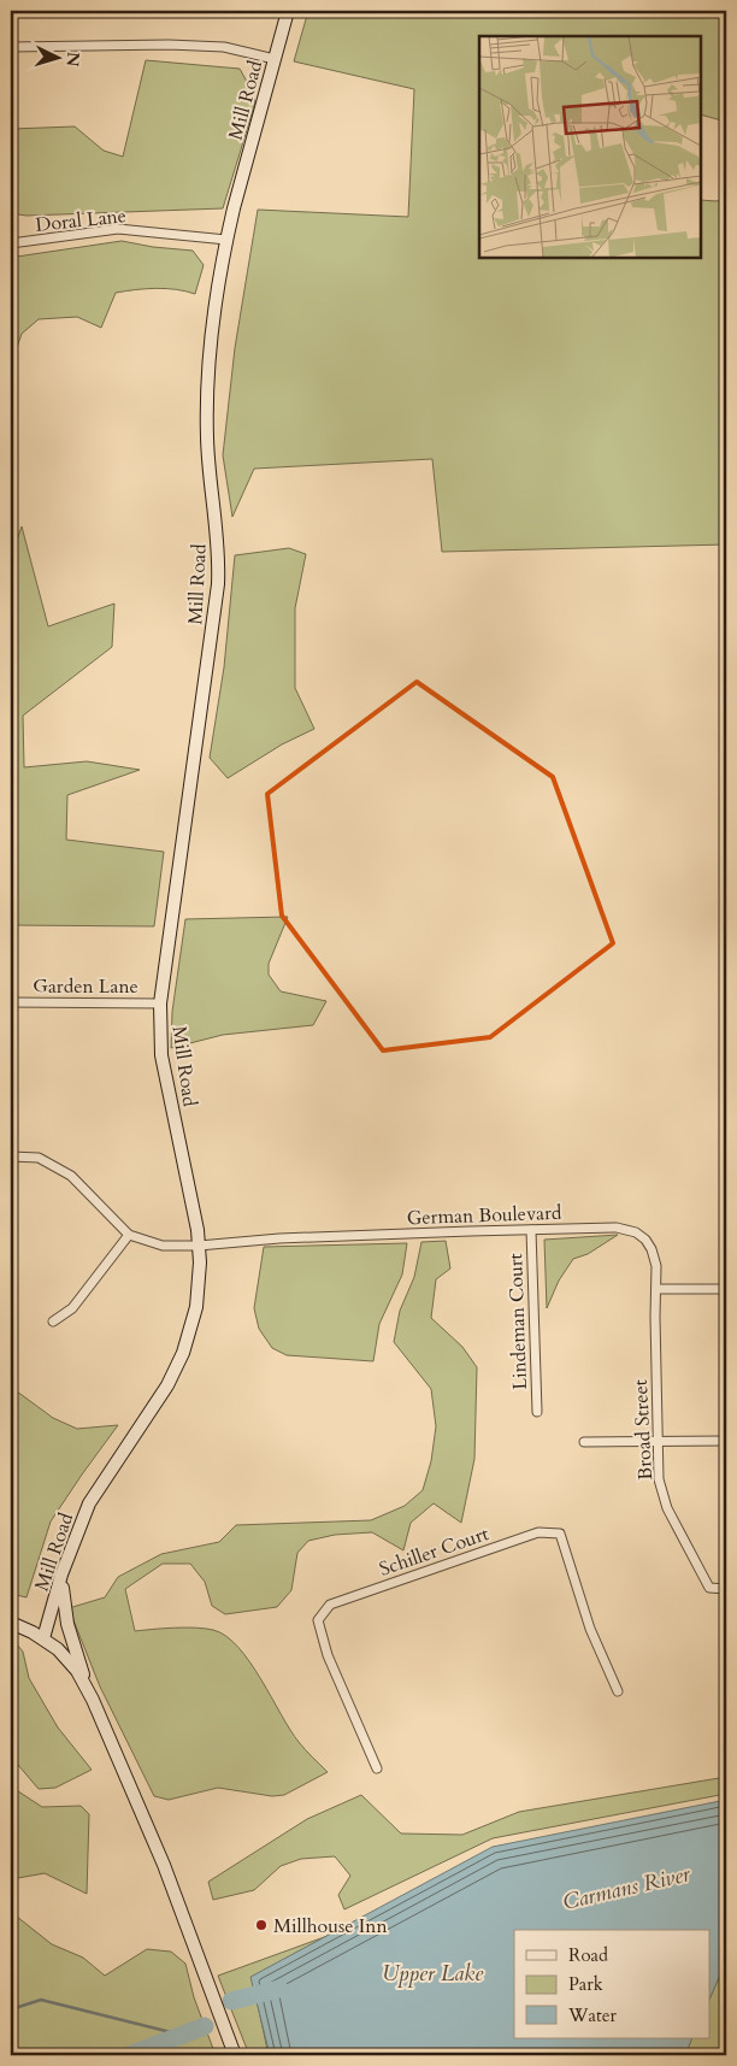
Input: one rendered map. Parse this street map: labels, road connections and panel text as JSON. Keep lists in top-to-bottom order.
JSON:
{
  "streets": {
    "main road": ["Mill Road"],
    "street": [
      "Doral Lane",
      "Garden Lane",
      "German Boulevard",
      "Lindeman Court",
      "Broad Street",
      "Schiller Court"
    ]
  },
  "crossings": [
    ["Mill Road", "Doral Lane"],
    ["Mill Road", "Garden Lane"],
    ["Mill Road", "German Boulevard"],
    ["German Boulevard", "Lindeman Court"],
    ["German Boulevard", "Broad Street"]
  ],
  "water": ["Carmans River", "Upper Lake"],
  "places": ["Millhouse Inn"],
  "legend": ["Road", "Park", "Water"],
  "north": "right"
}
